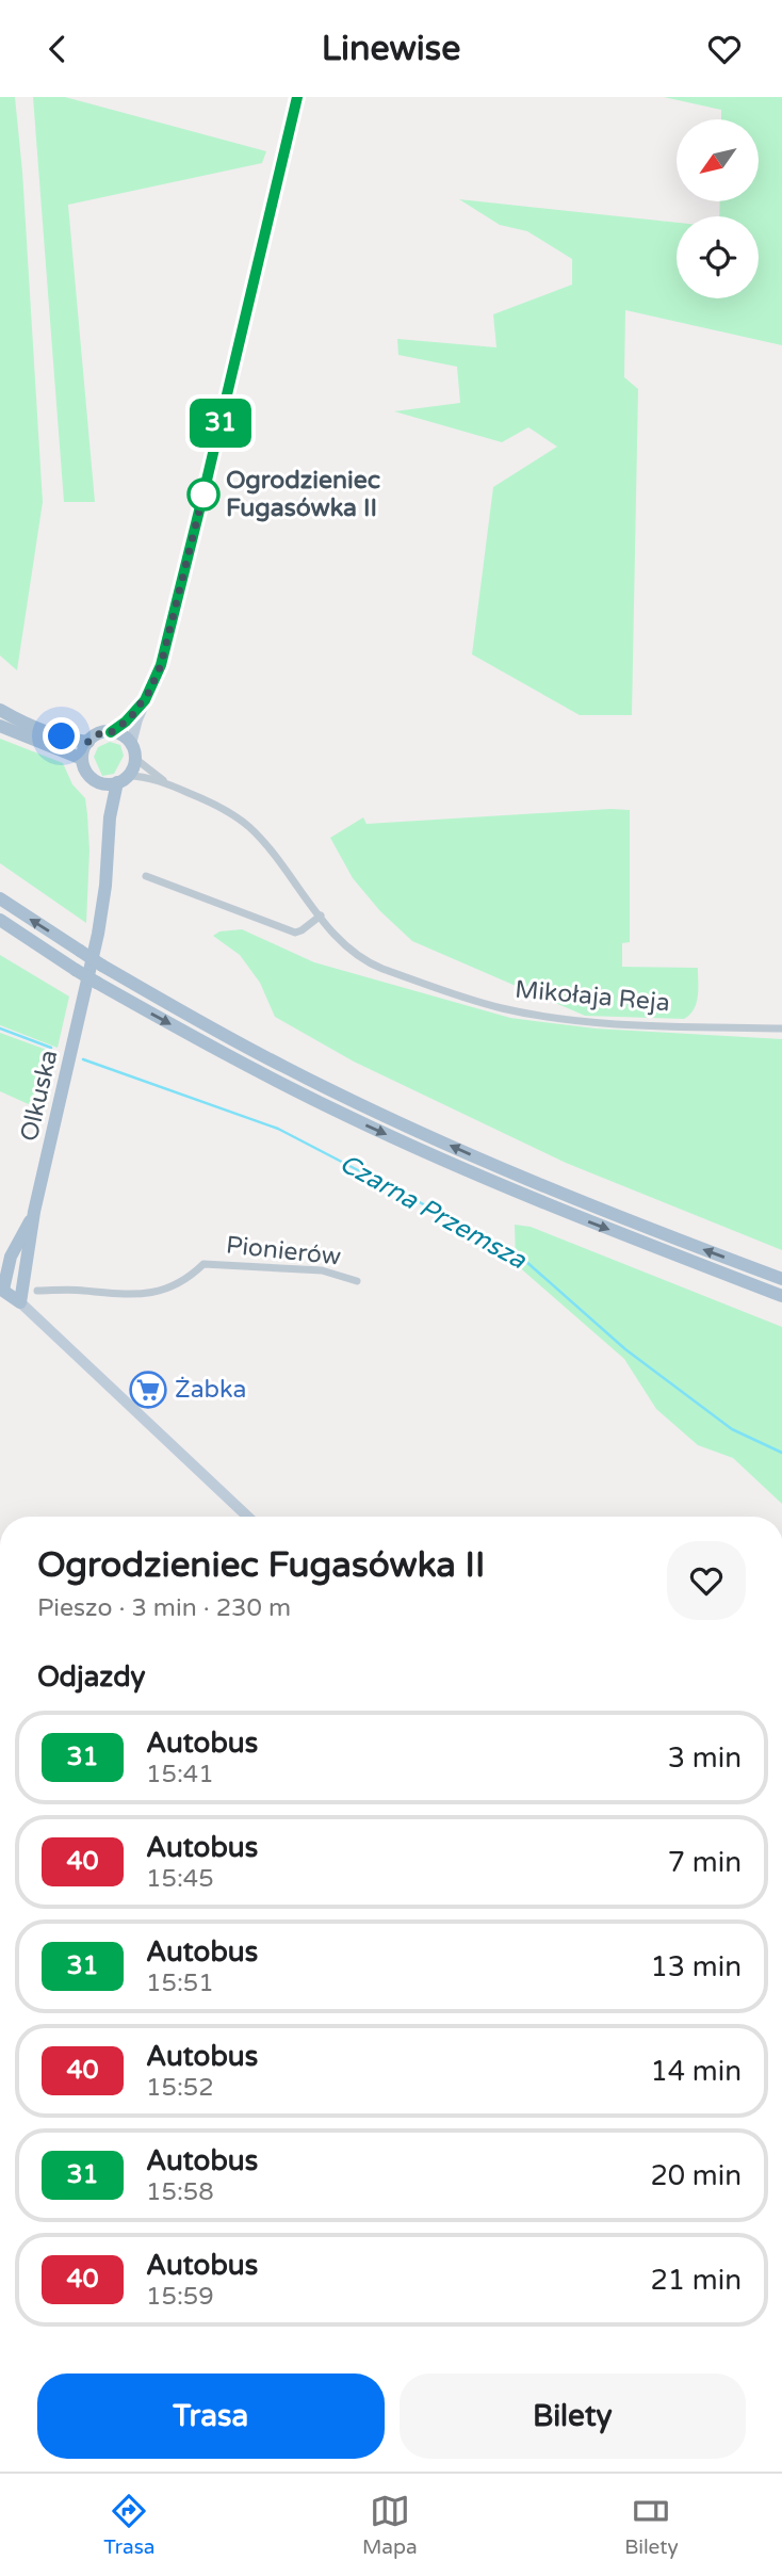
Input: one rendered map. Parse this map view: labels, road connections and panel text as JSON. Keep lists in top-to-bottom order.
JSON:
{
  "streets": {
    "main road": ["Olkuska"],
    "street": ["Mikołaja Reja", "Pionierów"]
  },
  "water": ["Czarna Przemsza"],
  "places": {
    "other": ["Ogrodzieniec Fugasówka II"],
    "supermarket": ["Żabka"]
  },
  "lines": ["bus line 31"],
  "north": "bottom left",
  "page": {
    "header": "Linewise",
    "on_map": "31",
    "heading": [
      ["Ogrodzieniec Fugasówka II", "Pieszo · 3 min · 230 m"],
      "Odjazdy"
    ],
    "list": [
      {
        "mark": "31",
        "name": "Autobus",
        "note": "15:41",
        "value": "3 min"
      },
      {
        "mark": "40",
        "name": "Autobus",
        "note": "15:45",
        "value": "7 min"
      },
      {
        "mark": "31",
        "name": "Autobus",
        "note": "15:51",
        "value": "13 min"
      },
      {
        "mark": "40",
        "name": "Autobus",
        "note": "15:52",
        "value": "14 min"
      },
      {
        "mark": "31",
        "name": "Autobus",
        "note": "15:58",
        "value": "20 min"
      },
      {
        "mark": "40",
        "name": "Autobus",
        "note": "15:59",
        "value": "21 min"
      }
    ],
    "buttons": ["Trasa", "Bilety"],
    "tabs": ["Trasa", "Mapa", "Bilety"]
  }
}
